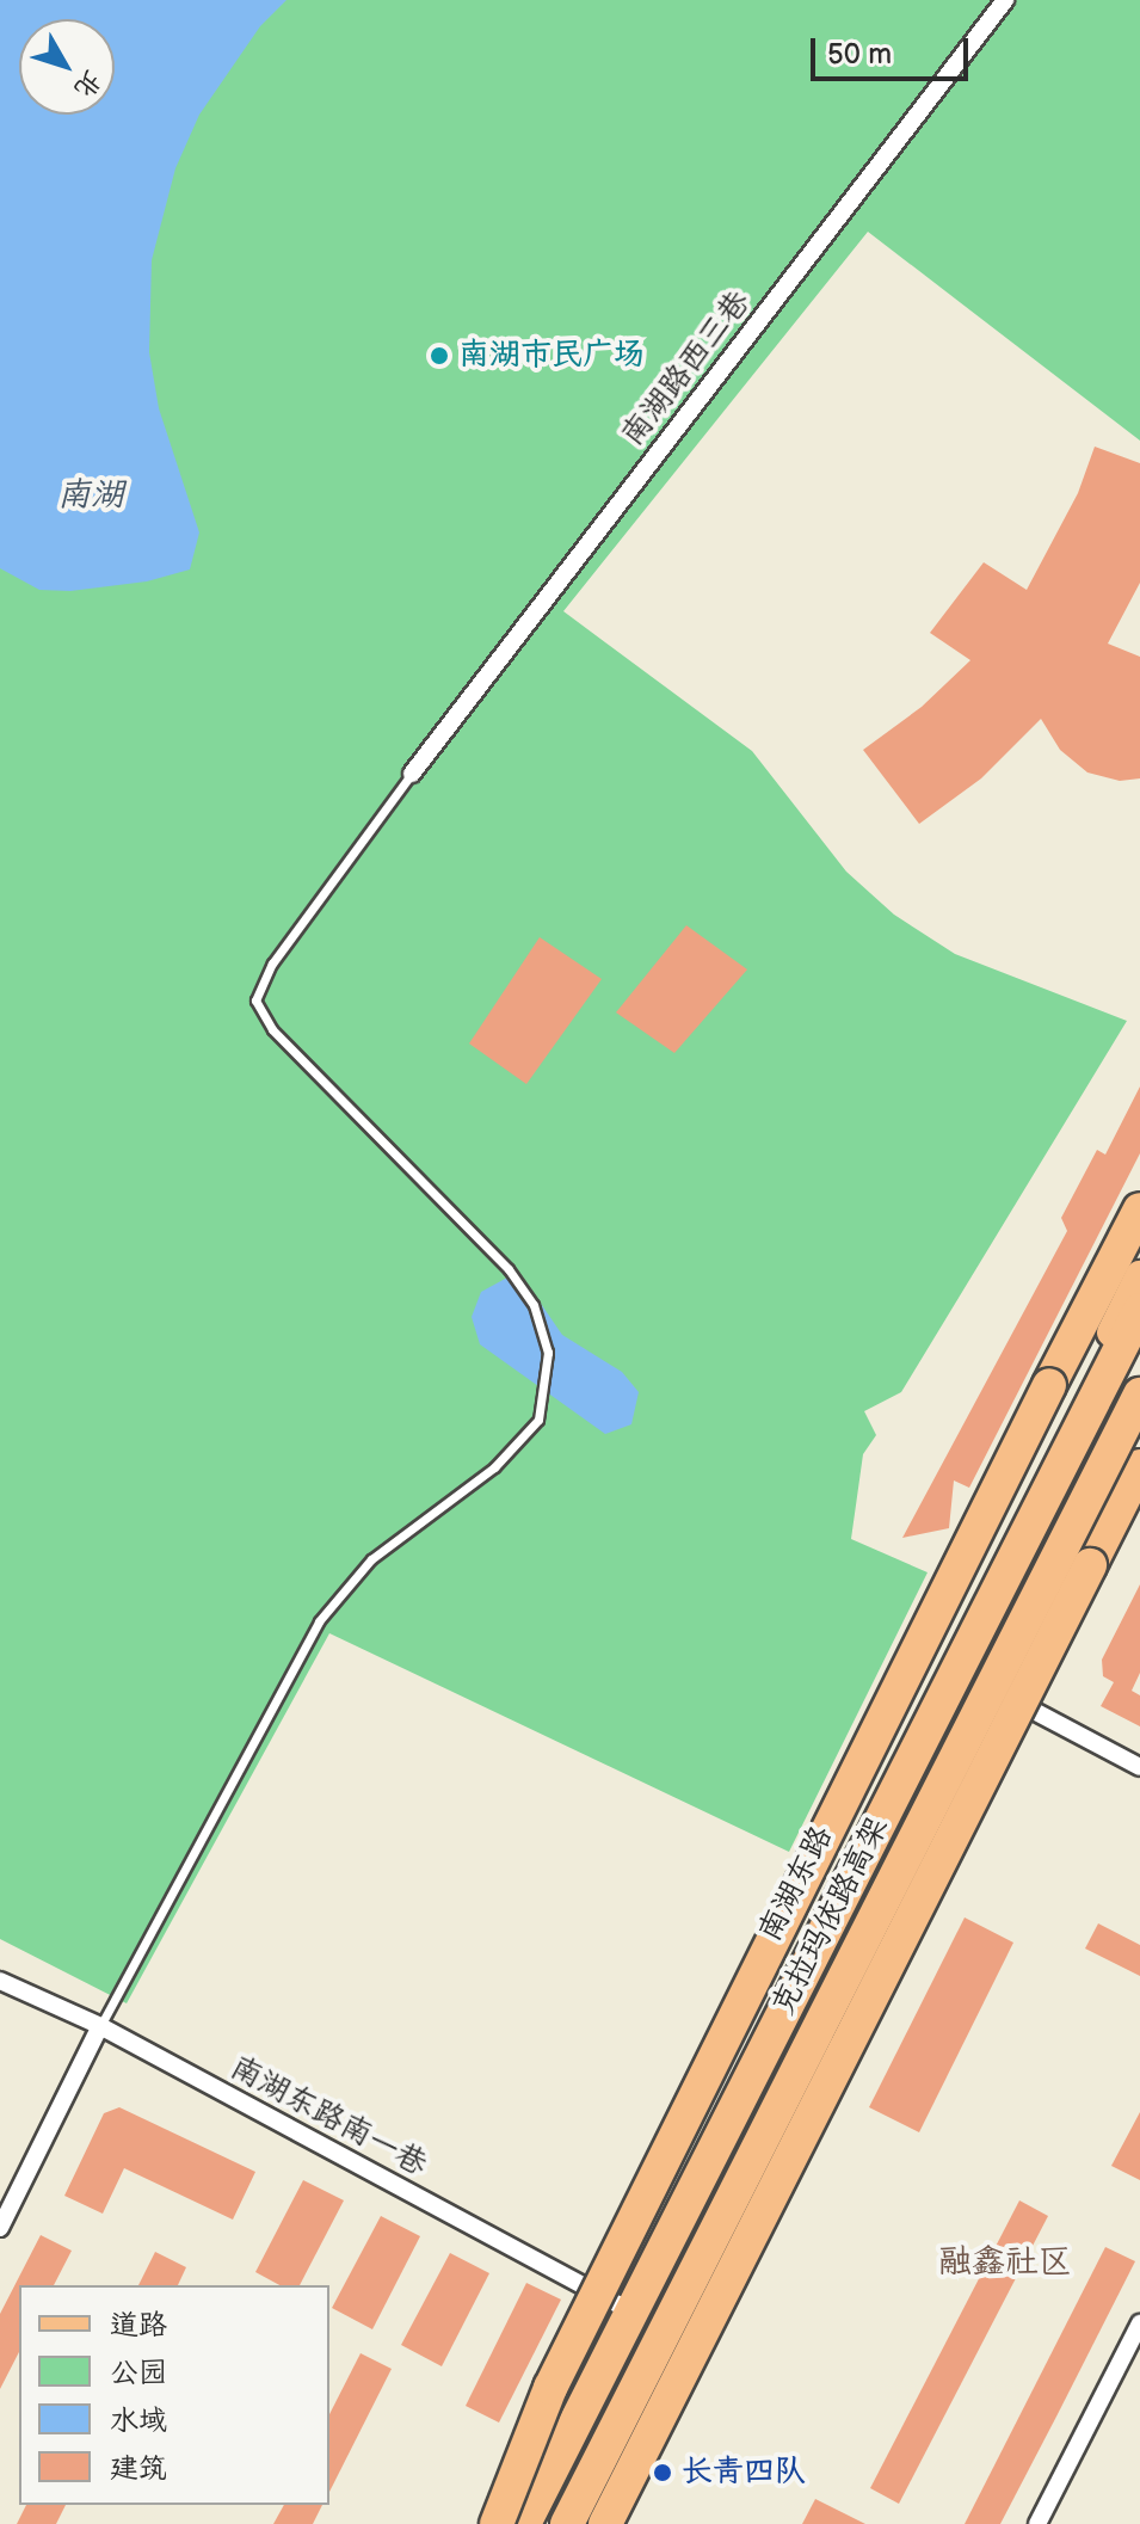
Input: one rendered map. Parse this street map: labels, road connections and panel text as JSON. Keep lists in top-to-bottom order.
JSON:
{
  "streets": {
    "highway": ["克拉玛依路高架"],
    "main road": ["南湖东路"],
    "street": ["南湖路西三巷", "南湖东路南一巷"]
  },
  "crossings": [
    ["南湖东路", "克拉玛依路高架"],
    ["南湖东路", "南湖东路南一巷"]
  ],
  "districts": ["融鑫社区"],
  "water": ["南湖"],
  "places": ["南湖市民广场", "长青四队"],
  "legend": [
    "道路",
    "公园",
    "水域",
    "建筑"
  ],
  "scale_bar": "50 m",
  "north": "bottom right"
}
